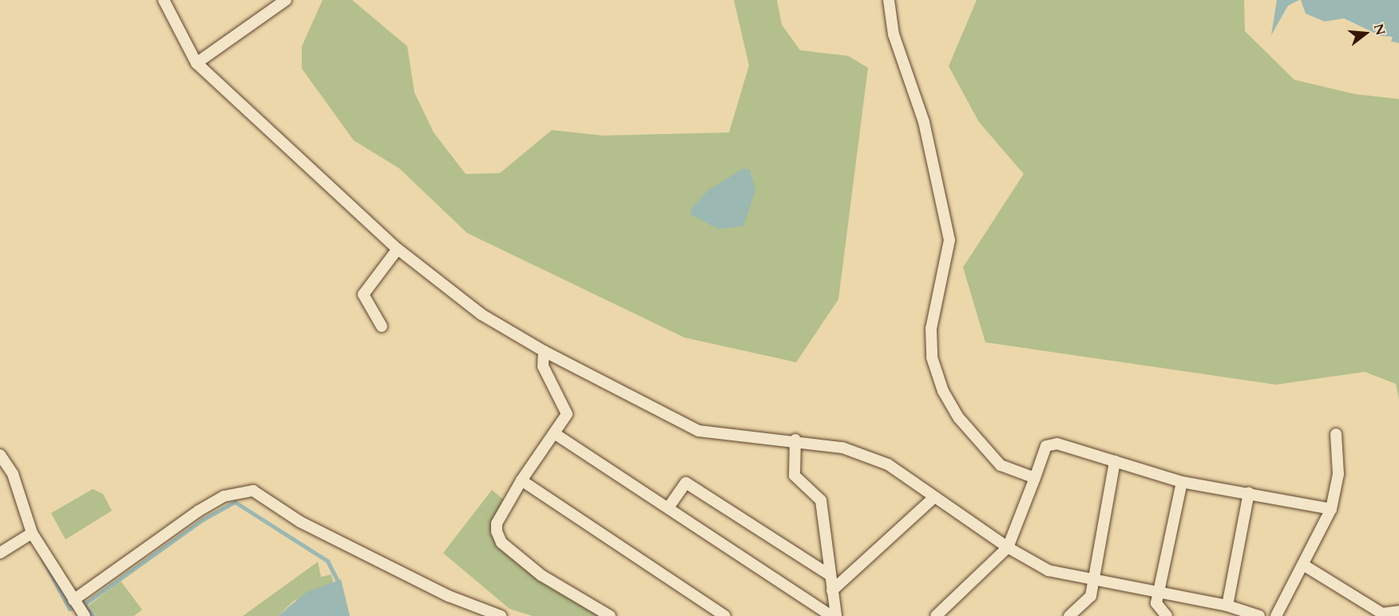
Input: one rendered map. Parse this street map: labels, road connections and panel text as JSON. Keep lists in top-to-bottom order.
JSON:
{
  "north": "right"
}
